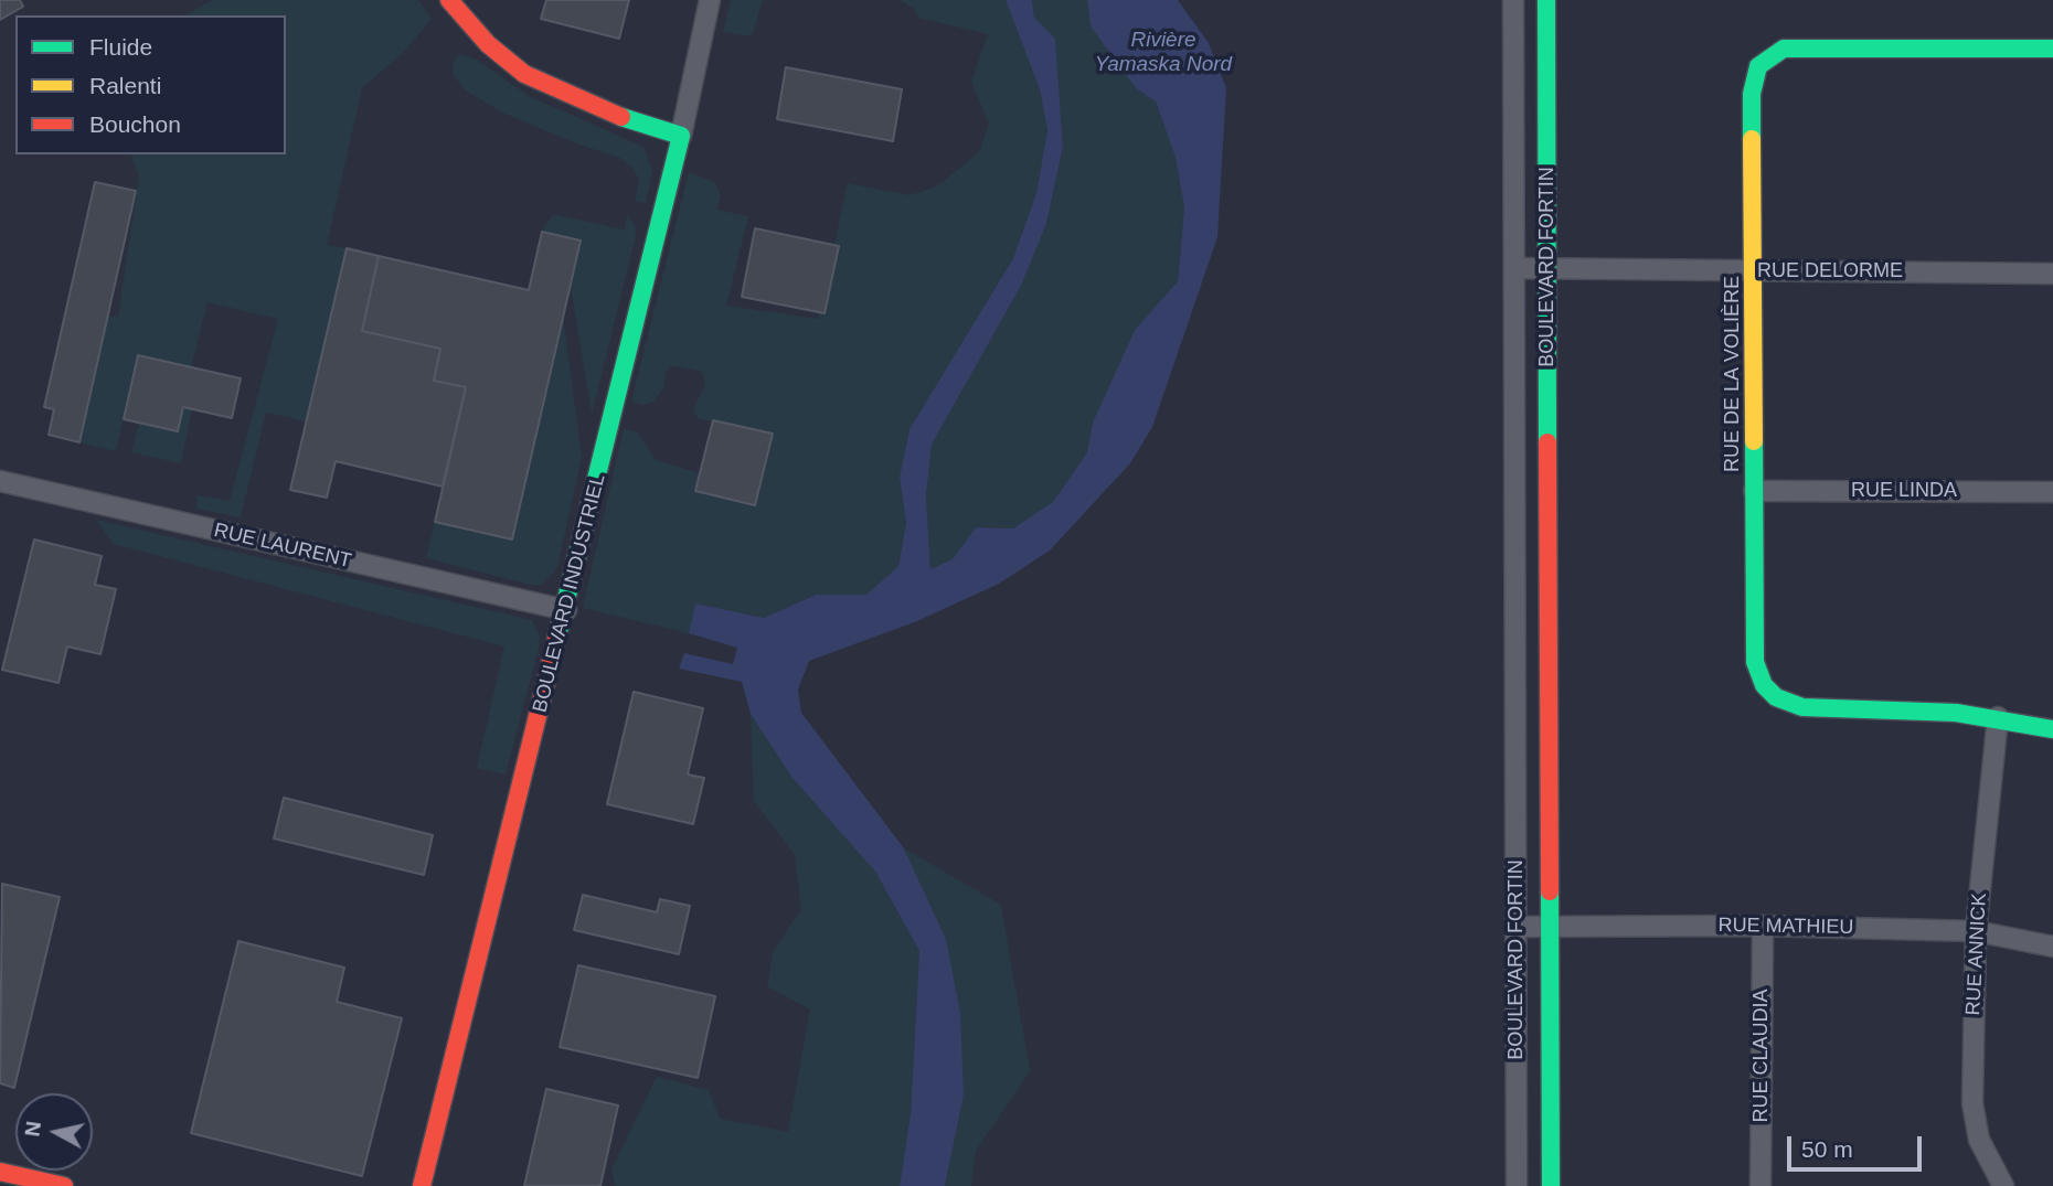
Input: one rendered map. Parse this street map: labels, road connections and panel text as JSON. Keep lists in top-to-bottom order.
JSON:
{
  "streets": {
    "street": [
      "BOULEVARD FORTIN",
      "RUE DELORME",
      "RUE DE LA VOLIÈRE",
      "RUE LINDA",
      "RUE LAURENT",
      "BOULEVARD INDUSTRIEL",
      "RUE MATHIEU",
      "RUE ANNICK",
      "RUE CLAUDIA"
    ]
  },
  "crossings": [
    ["BOULEVARD FORTIN", "RUE DELORME"],
    ["BOULEVARD FORTIN", "RUE MATHIEU"],
    ["RUE DELORME", "RUE DE LA VOLIÈRE"],
    ["RUE DE LA VOLIÈRE", "RUE LINDA"],
    ["RUE DE LA VOLIÈRE", "RUE ANNICK"],
    ["RUE LAURENT", "BOULEVARD INDUSTRIEL"],
    ["RUE MATHIEU", "RUE ANNICK"],
    ["RUE MATHIEU", "RUE CLAUDIA"]
  ],
  "water": ["Rivière Yamaska Nord"],
  "legend": ["Fluide", "Ralenti", "Bouchon"],
  "scale_bar": "50 m",
  "north": "left"
}
